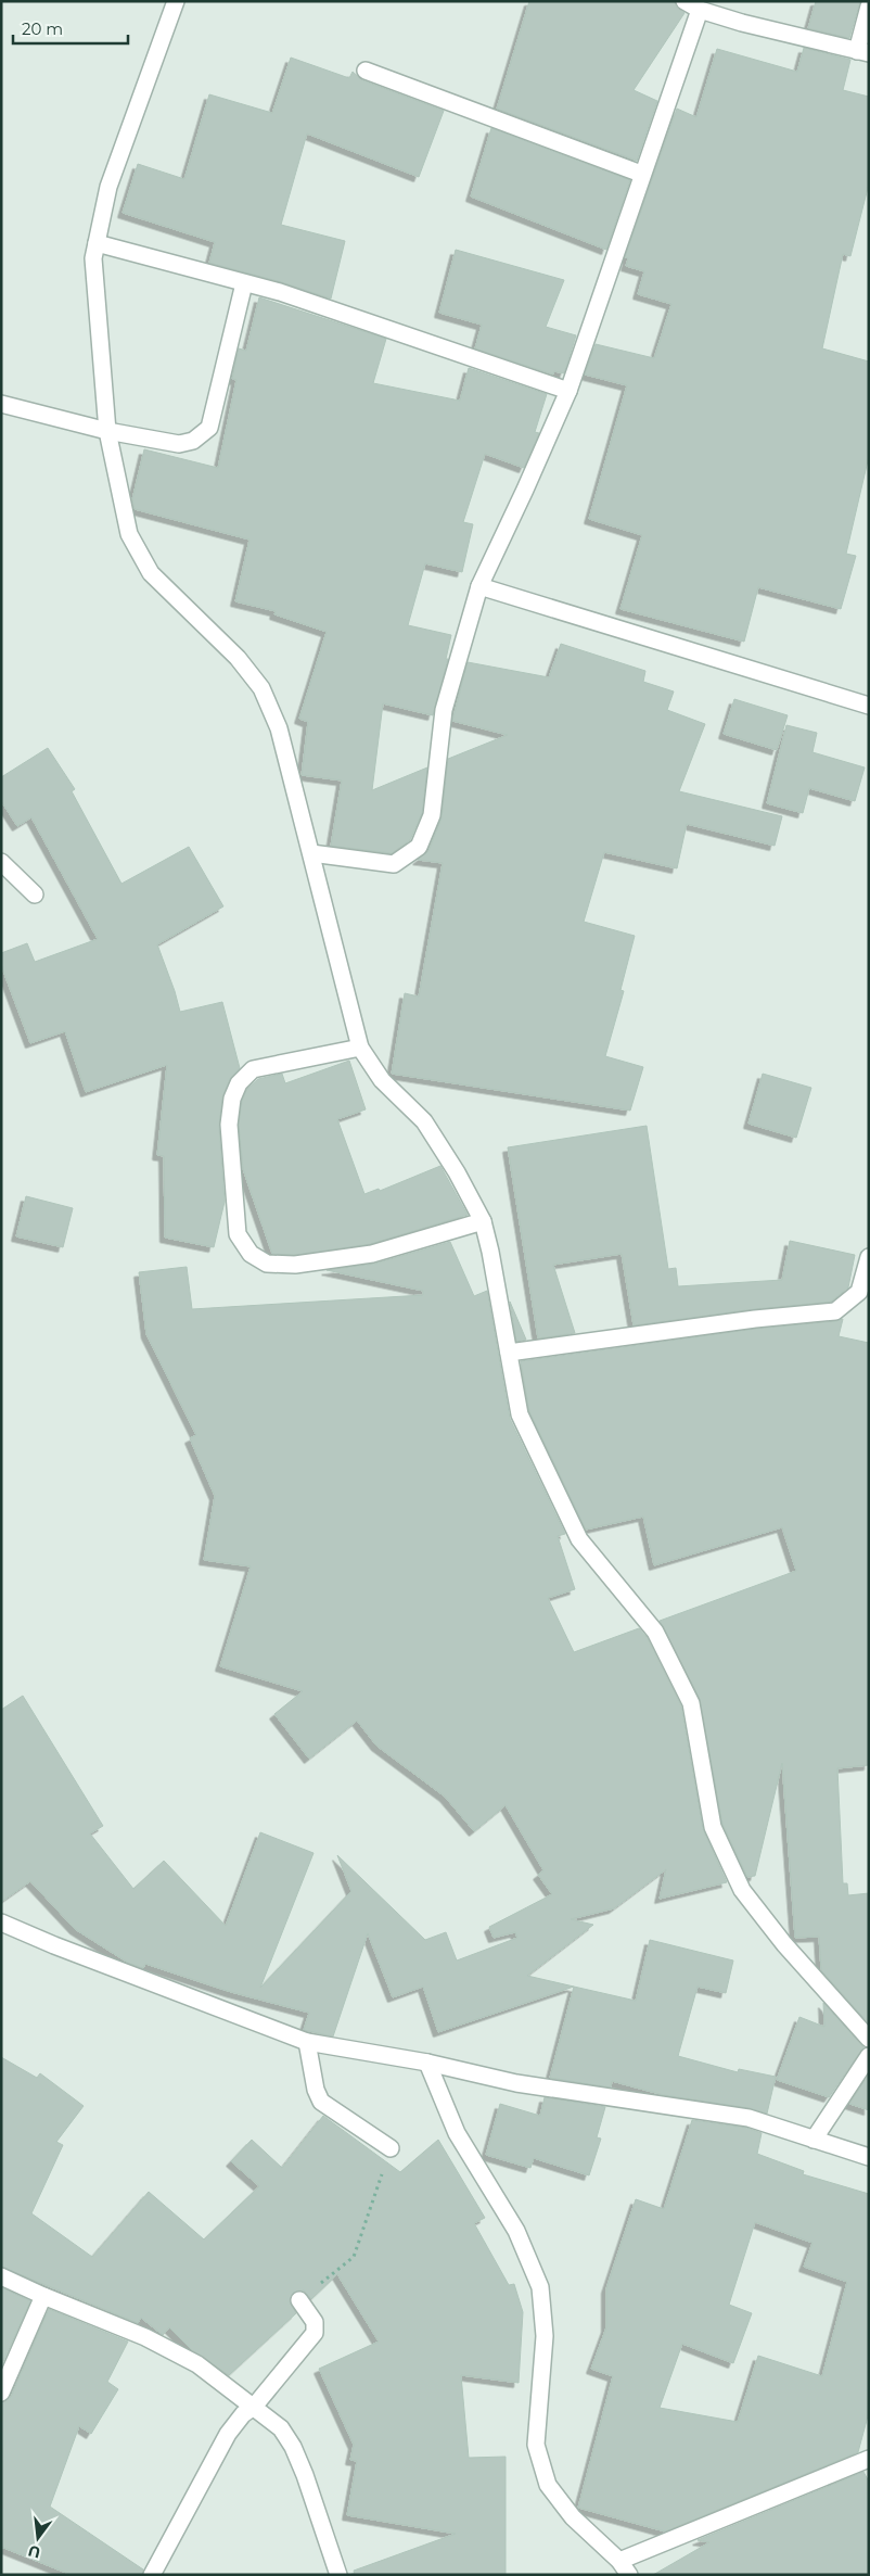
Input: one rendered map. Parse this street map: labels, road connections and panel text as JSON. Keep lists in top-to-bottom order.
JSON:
{
  "scale_bar": "20 m",
  "north": "bottom"
}
